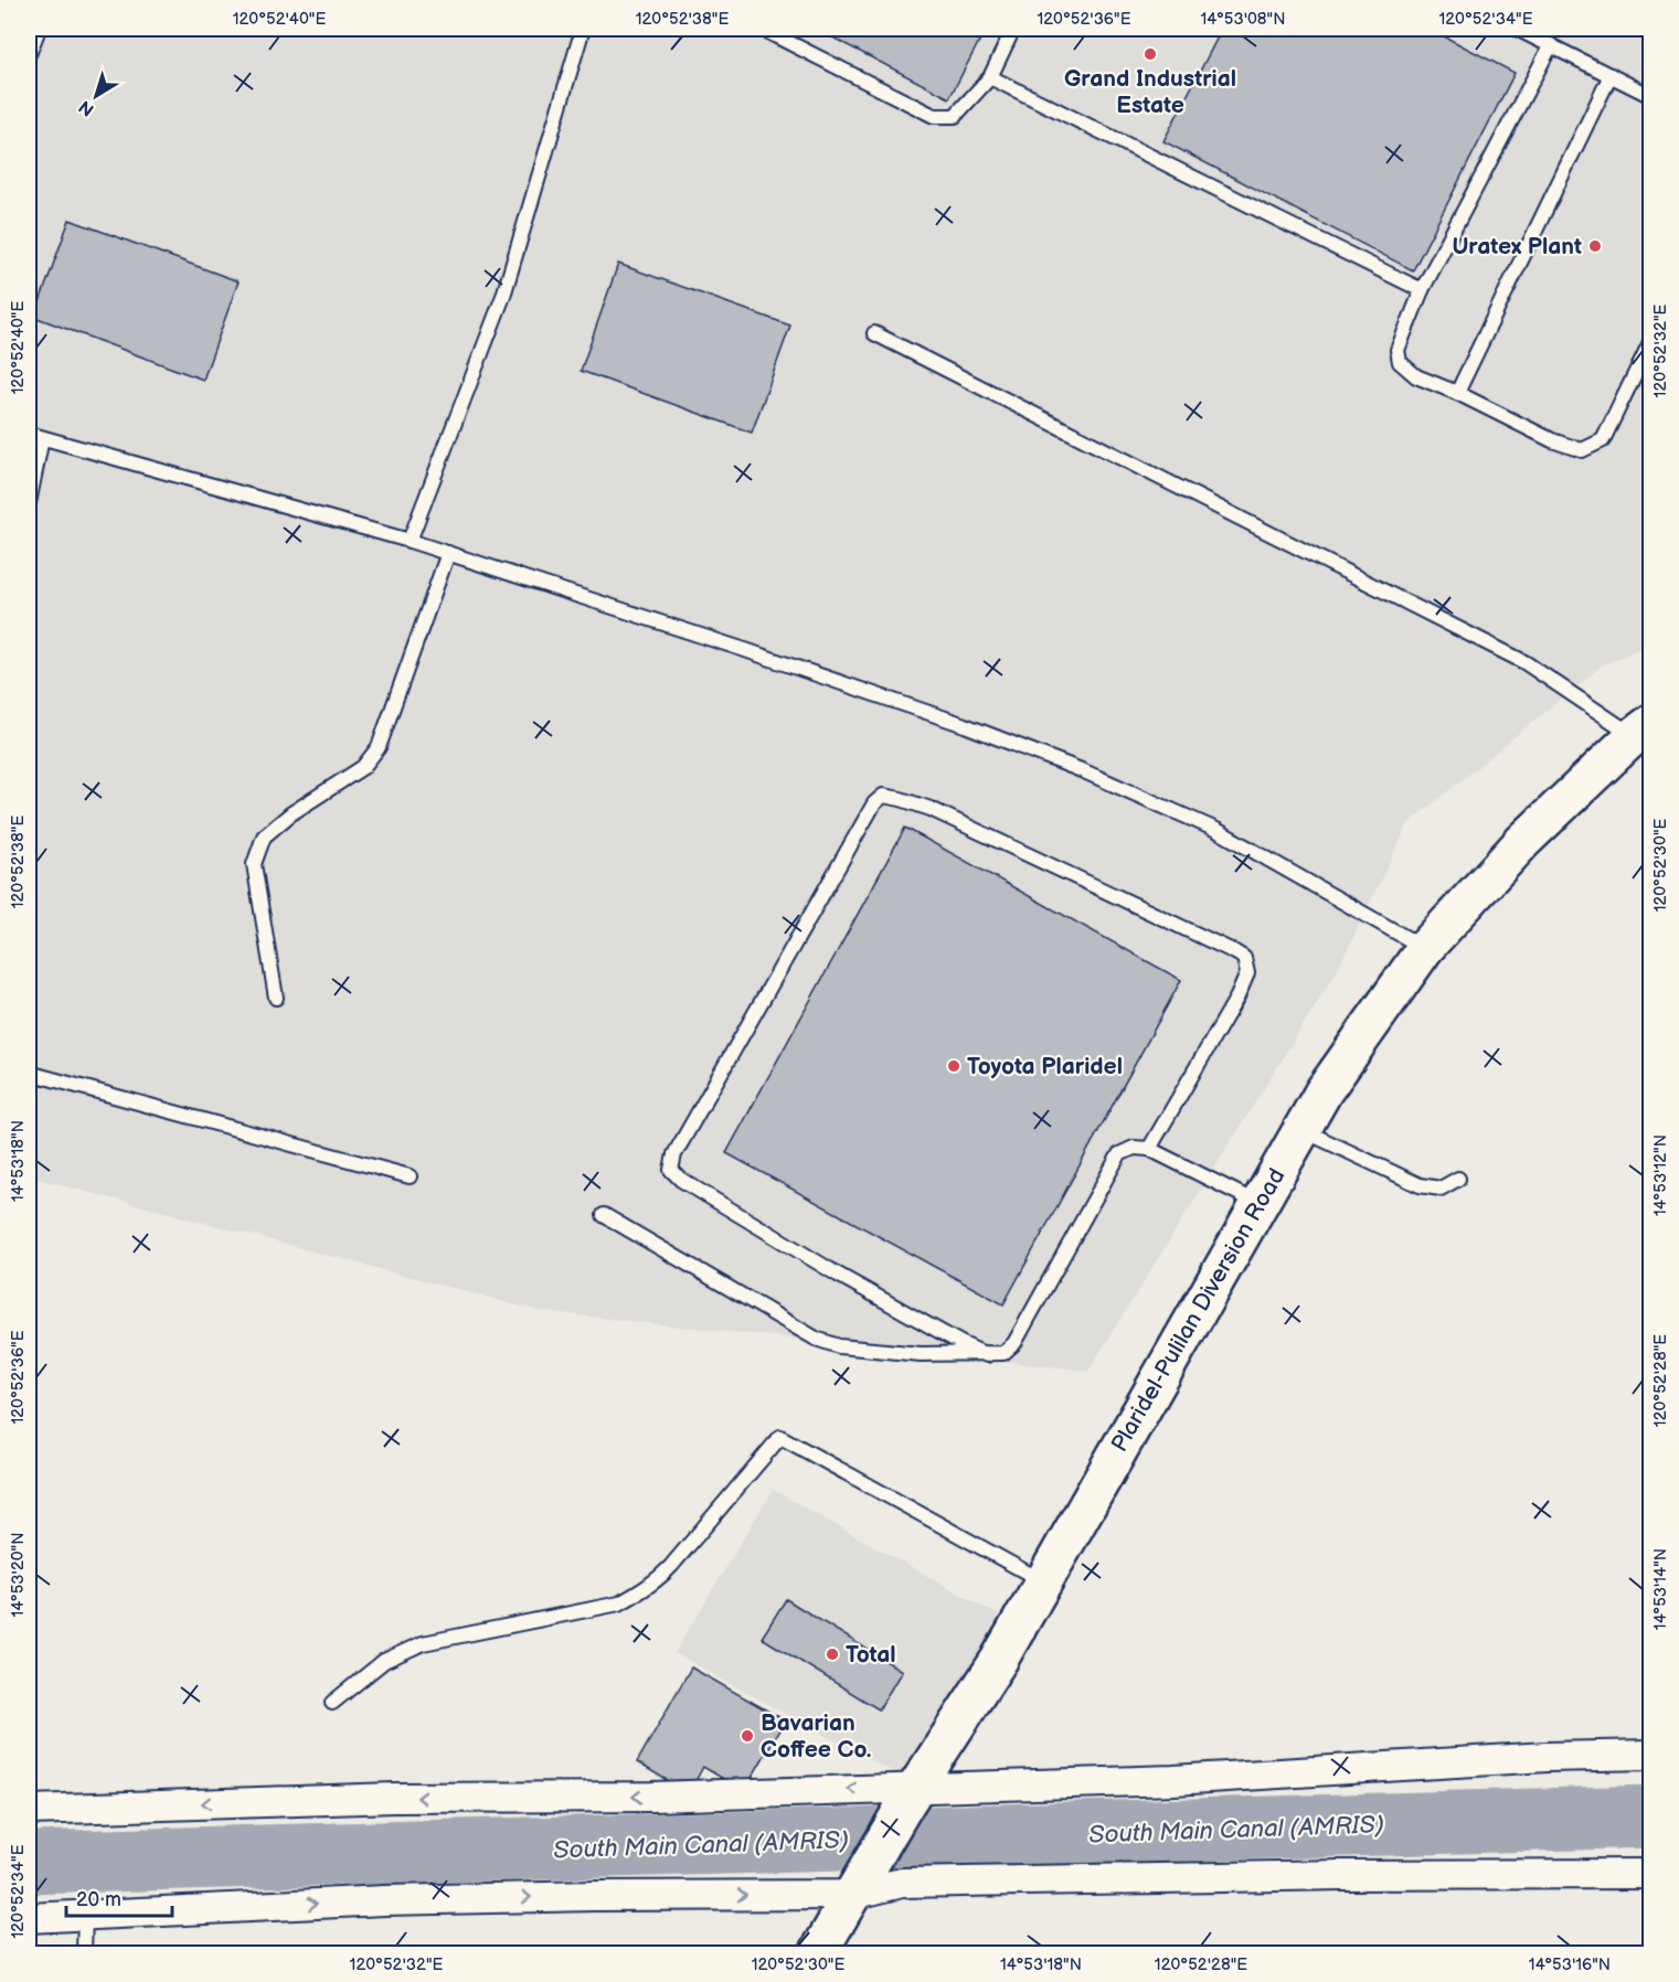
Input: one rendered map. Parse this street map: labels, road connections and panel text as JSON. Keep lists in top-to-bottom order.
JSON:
{
  "streets": {
    "highway": ["Plaridel-Pulilan Diversion Road"]
  },
  "water": ["South Main Canal (AMRIS)"],
  "places": [
    "Grand Industrial Estate",
    "Uratex Plant",
    "Toyota Plaridel",
    "Total",
    "Bavarian Coffee Co."
  ],
  "scale_bar": "20 m",
  "north": "bottom left",
  "coordinates": [
    "120°52'40\"E",
    "120°52'38\"E",
    "120°52'36\"E",
    "14°53'08\"N",
    "120°52'34\"E",
    "120°52'32\"E",
    "120°52'30\"E",
    "14°53'18\"N",
    "14°53'12\"N",
    "120°52'28\"E",
    "14°53'20\"N",
    "14°53'14\"N",
    "14°53'16\"N"
  ]
}
